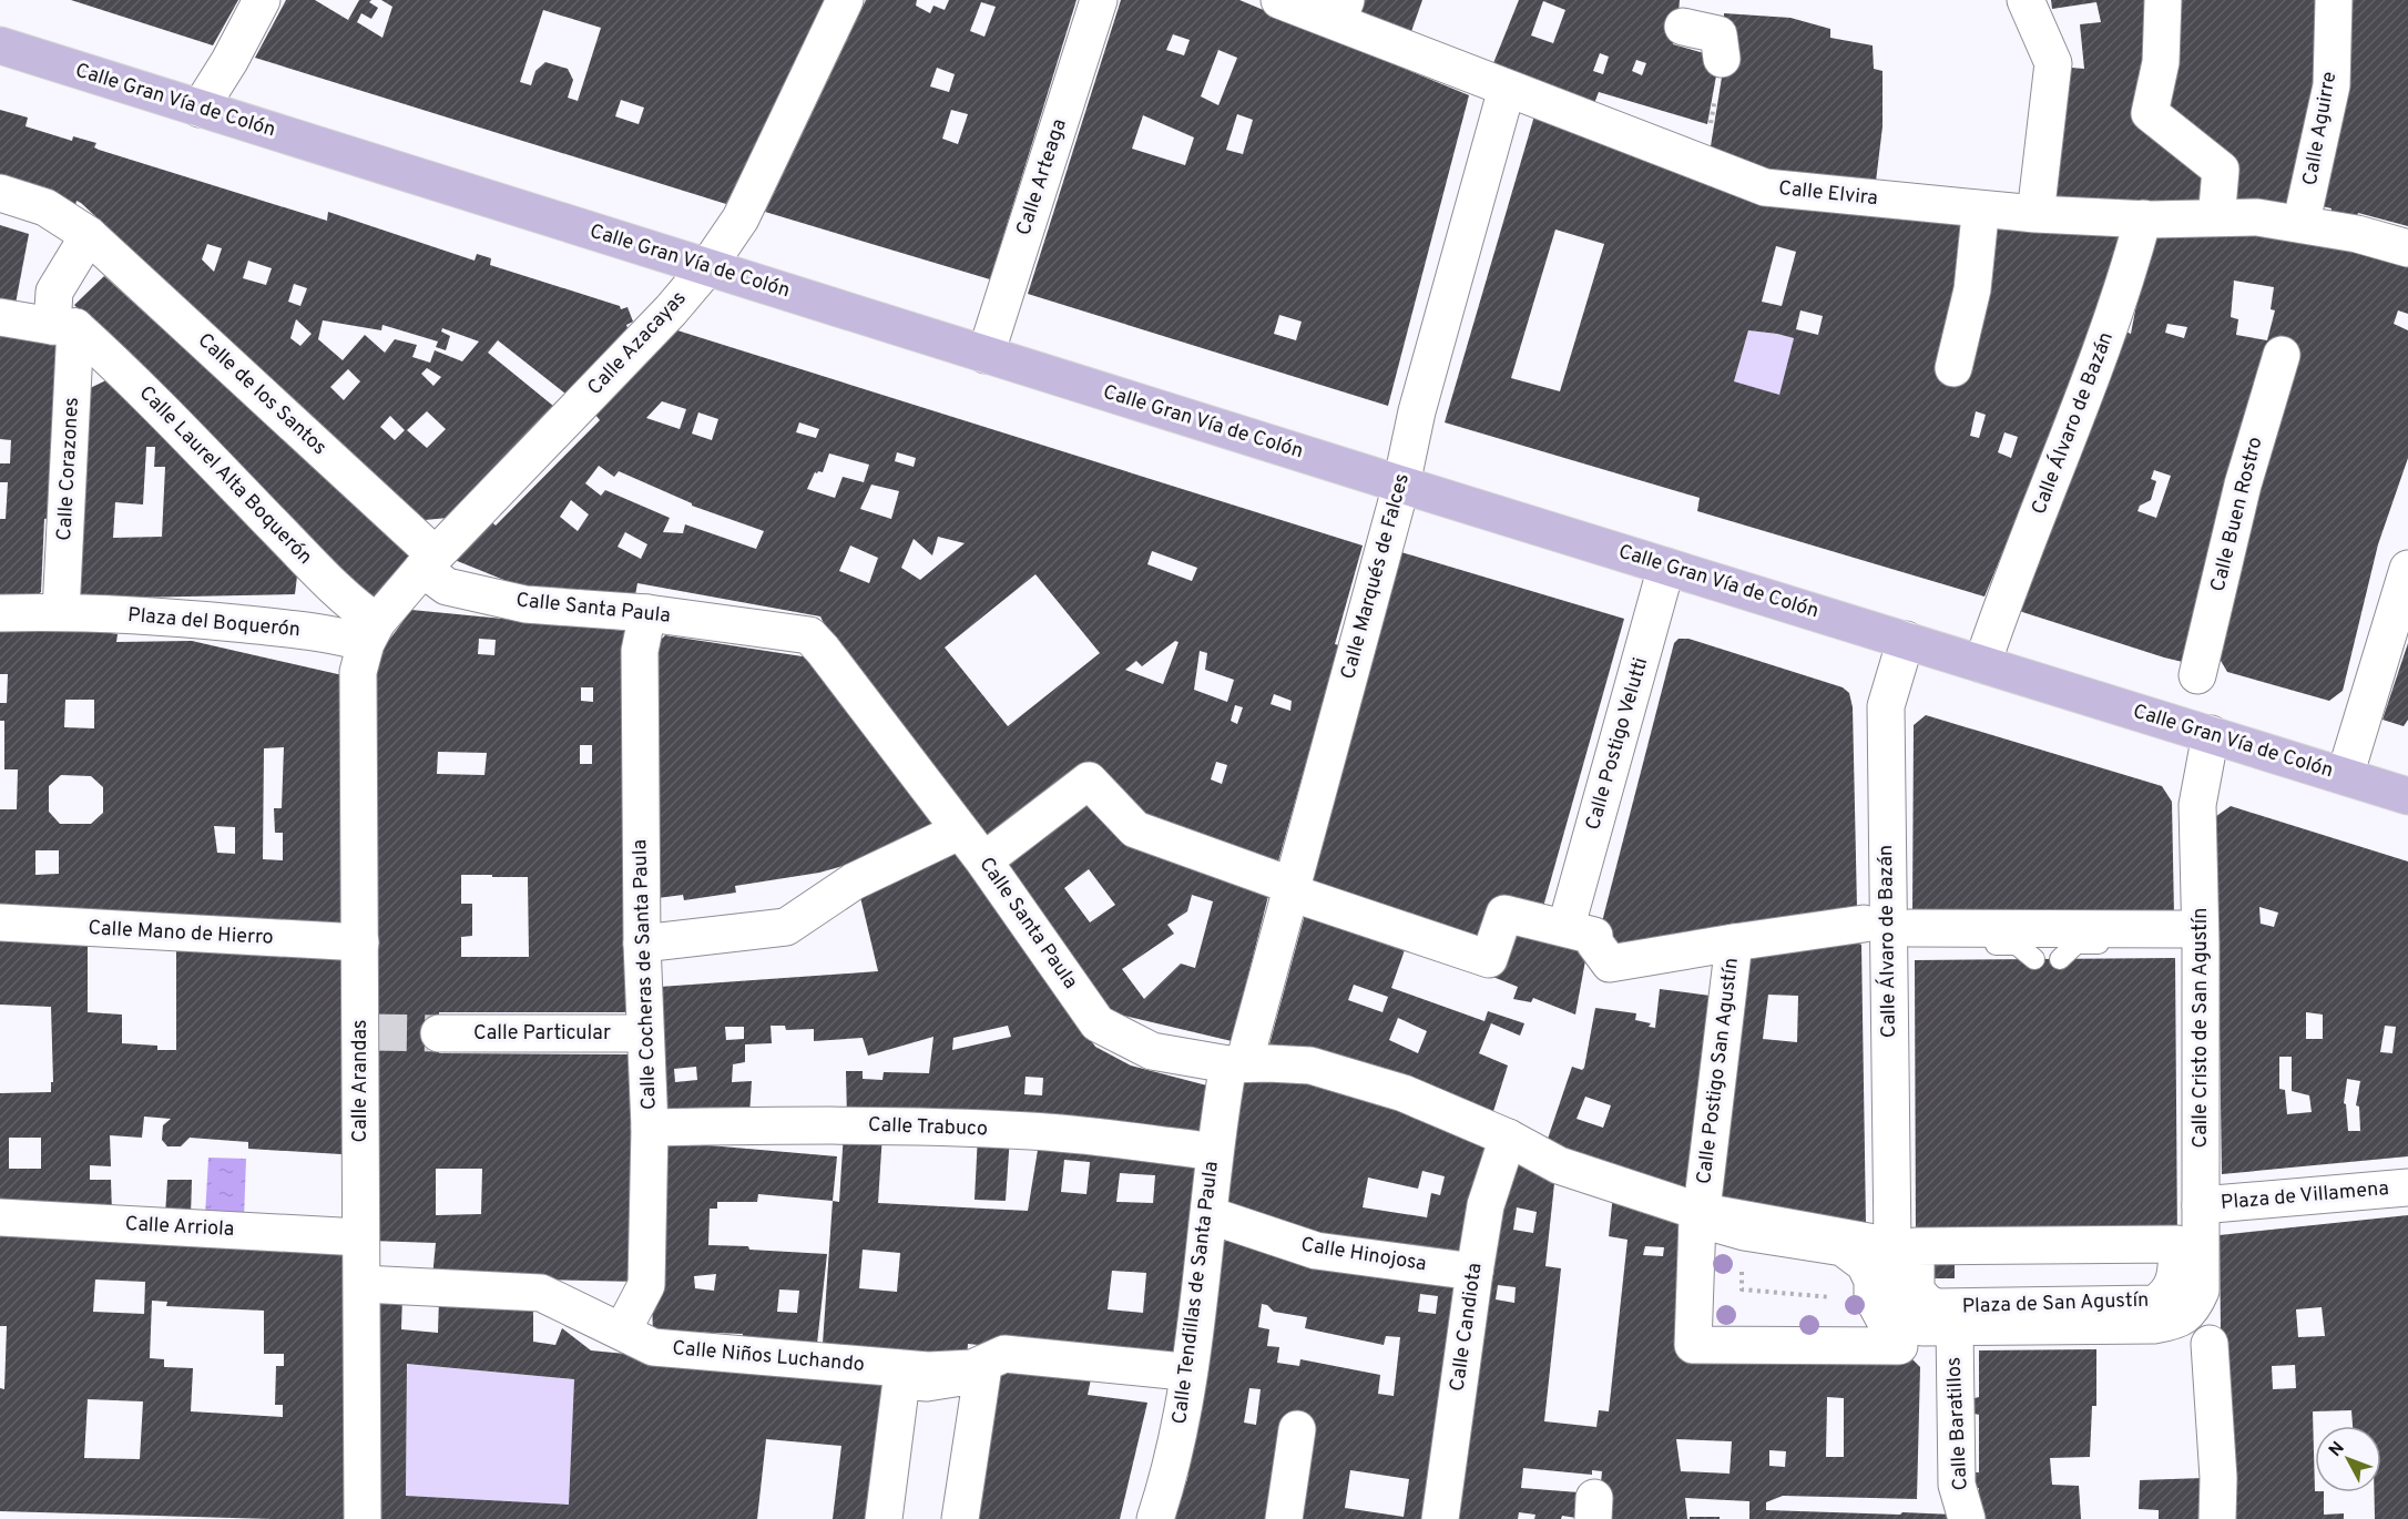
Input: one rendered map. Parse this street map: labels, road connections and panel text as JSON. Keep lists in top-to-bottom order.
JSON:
{
  "streets": {
    "main road": ["Calle Gran Vía de Colón"],
    "street": [
      "Calle Aguirre",
      "Calle Arteaga",
      "Calle Elvira",
      "Calle Azacayas",
      "Calle de los Santos",
      "Calle Álvaro de Bazán",
      "Calle Corazones",
      "Calle Laurel Alta Boquerón",
      "Calle Buen Rostro",
      "Calle Marqués de Falces",
      "Calle Santa Paula",
      "Plaza del Boquerón",
      "Calle Postigo Velutti",
      "Calle Mano de Hierro",
      "Calle Cocheras de Santa Paula",
      "Calle Cristo de San Agustín",
      "Calle Particular",
      "Calle Postigo San Agustín",
      "Calle Arandas",
      "Calle Trabuco",
      "Plaza de Villamena",
      "Calle Arriola",
      "Calle Hinojosa",
      "Calle Tendillas de Santa Paula",
      "Plaza de San Agustín",
      "Calle Candiota",
      "Calle Niños Luchando",
      "Calle Baratillos"
    ]
  },
  "crossings": [
    ["Calle Gran Vía de Colón", "Calle Arteaga"],
    ["Calle Gran Vía de Colón", "Calle Azacayas"],
    ["Calle Gran Vía de Colón", "Calle Álvaro de Bazán"],
    ["Calle Gran Vía de Colón", "Calle Marqués de Falces"],
    ["Calle Gran Vía de Colón", "Calle Postigo Velutti"],
    ["Calle Gran Vía de Colón", "Calle Cristo de San Agustín"],
    ["Calle Elvira", "Calle Álvaro de Bazán"],
    ["Calle Elvira", "Calle Marqués de Falces"],
    ["Calle Azacayas", "Calle de los Santos"],
    ["Calle Azacayas", "Calle Laurel Alta Boquerón"],
    ["Calle Azacayas", "Calle Santa Paula"],
    ["Calle Azacayas", "Plaza del Boquerón"],
    ["Calle Azacayas", "Calle Arandas"],
    ["Calle de los Santos", "Calle Corazones"],
    ["Calle de los Santos", "Calle Santa Paula"],
    ["Calle Álvaro de Bazán", "Calle Santa Paula"],
    ["Calle Álvaro de Bazán", "Calle Postigo San Agustín"],
    ["Calle Álvaro de Bazán", "Plaza de San Agustín"],
    ["Calle Corazones", "Calle Laurel Alta Boquerón"],
    ["Calle Corazones", "Plaza del Boquerón"],
    ["Calle Laurel Alta Boquerón", "Plaza del Boquerón"],
    ["Calle Laurel Alta Boquerón", "Calle Arandas"],
    ["Calle Marqués de Falces", "Calle Santa Paula"],
    ["Calle Marqués de Falces", "Calle Tendillas de Santa Paula"],
    ["Calle Santa Paula", "Calle Cocheras de Santa Paula"],
    ["Calle Santa Paula", "Calle Postigo San Agustín"],
    ["Calle Santa Paula", "Calle Tendillas de Santa Paula"],
    ["Calle Santa Paula", "Plaza de San Agustín"],
    ["Calle Santa Paula", "Calle Candiota"],
    ["Plaza del Boquerón", "Calle Arandas"],
    ["Calle Mano de Hierro", "Calle Arandas"],
    ["Calle Cocheras de Santa Paula", "Calle Particular"],
    ["Calle Cocheras de Santa Paula", "Calle Trabuco"],
    ["Calle Cocheras de Santa Paula", "Calle Niños Luchando"],
    ["Calle Cristo de San Agustín", "Calle Postigo San Agustín"],
    ["Calle Cristo de San Agustín", "Plaza de Villamena"],
    ["Calle Cristo de San Agustín", "Plaza de San Agustín"],
    ["Calle Arandas", "Calle Arriola"],
    ["Calle Arandas", "Calle Niños Luchando"],
    ["Calle Hinojosa", "Calle Candiota"],
    ["Plaza de San Agustín", "Calle Baratillos"]
  ],
  "north": "top left"
}
